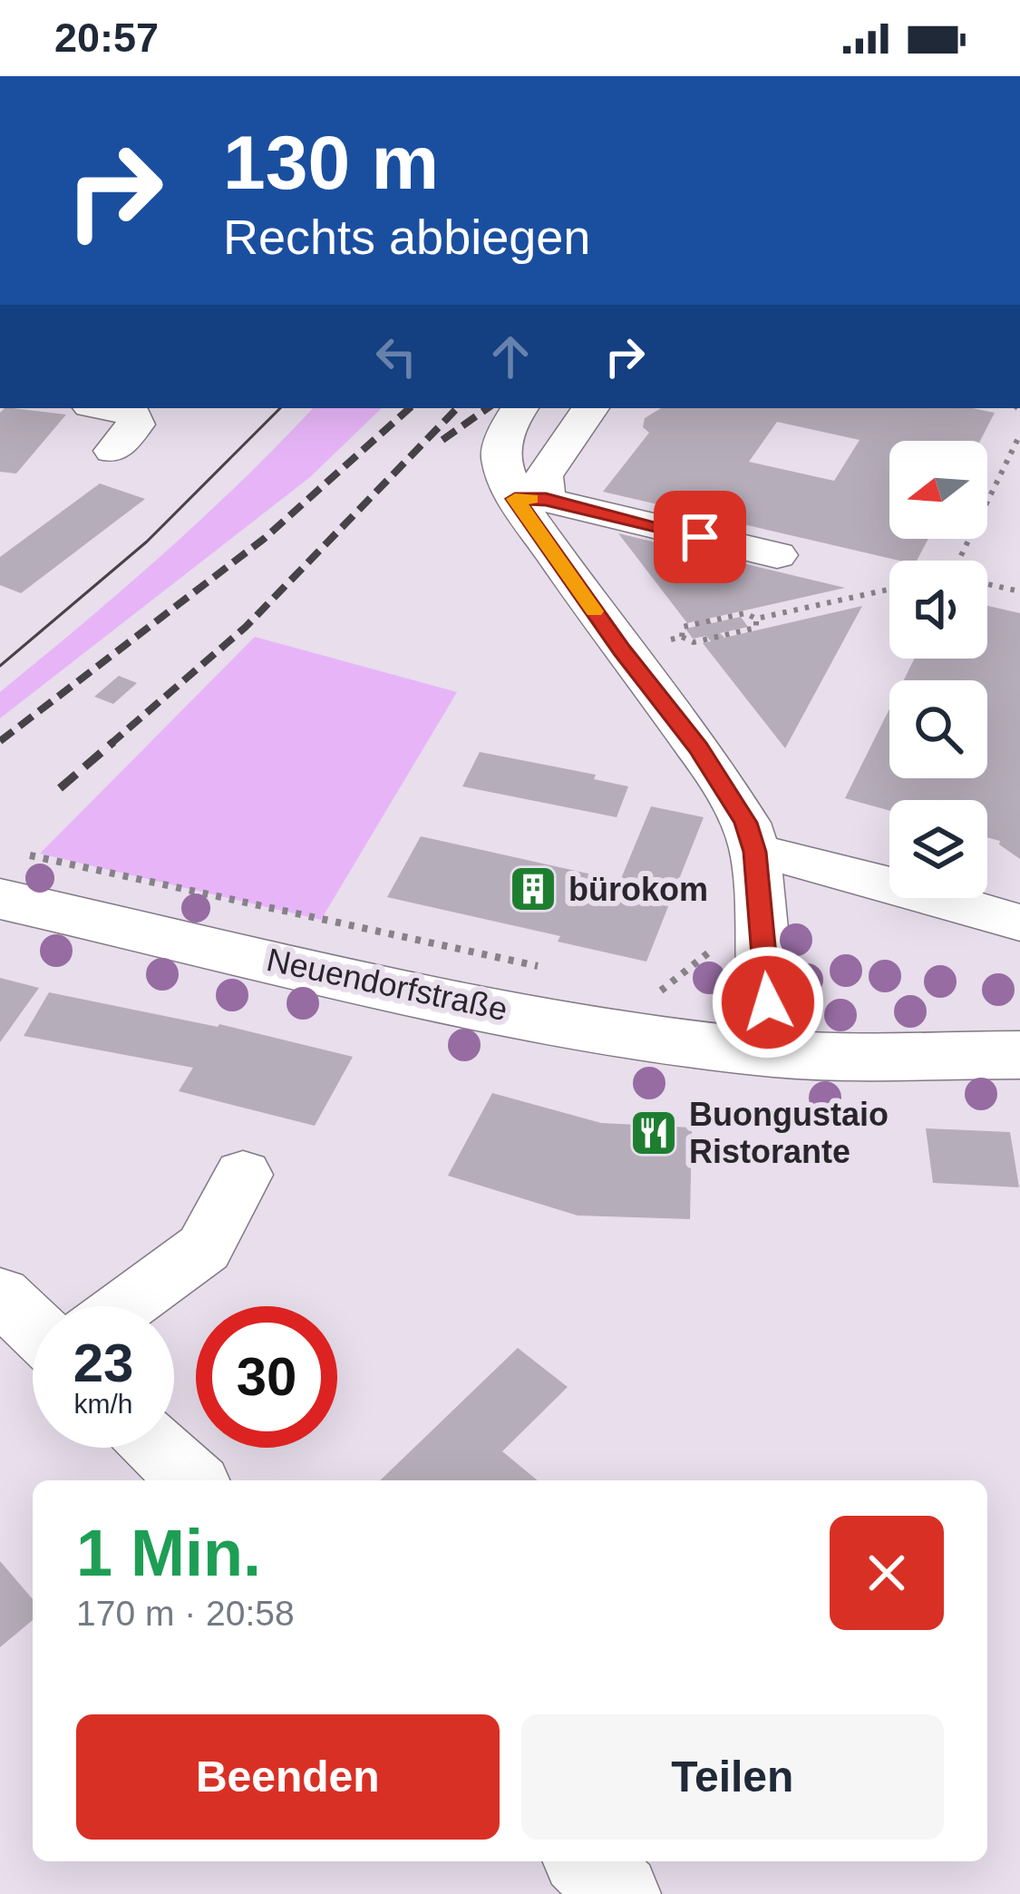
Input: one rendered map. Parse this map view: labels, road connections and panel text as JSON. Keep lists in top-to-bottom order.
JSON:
{
  "streets": {
    "main road": ["Neuendorfstraße"]
  },
  "places": {
    "building": ["bürokom"],
    "restaurant": ["Buongustaio Ristorante"]
  },
  "north": "left",
  "page": {
    "status": "20:57",
    "turn": ["130 m", "Rechts abbiegen"],
    "speed": "23 km/h",
    "limit": "30",
    "heading": ["1 Min.", "170 m · 20:58"],
    "buttons": ["Beenden", "Teilen"]
  }
}
